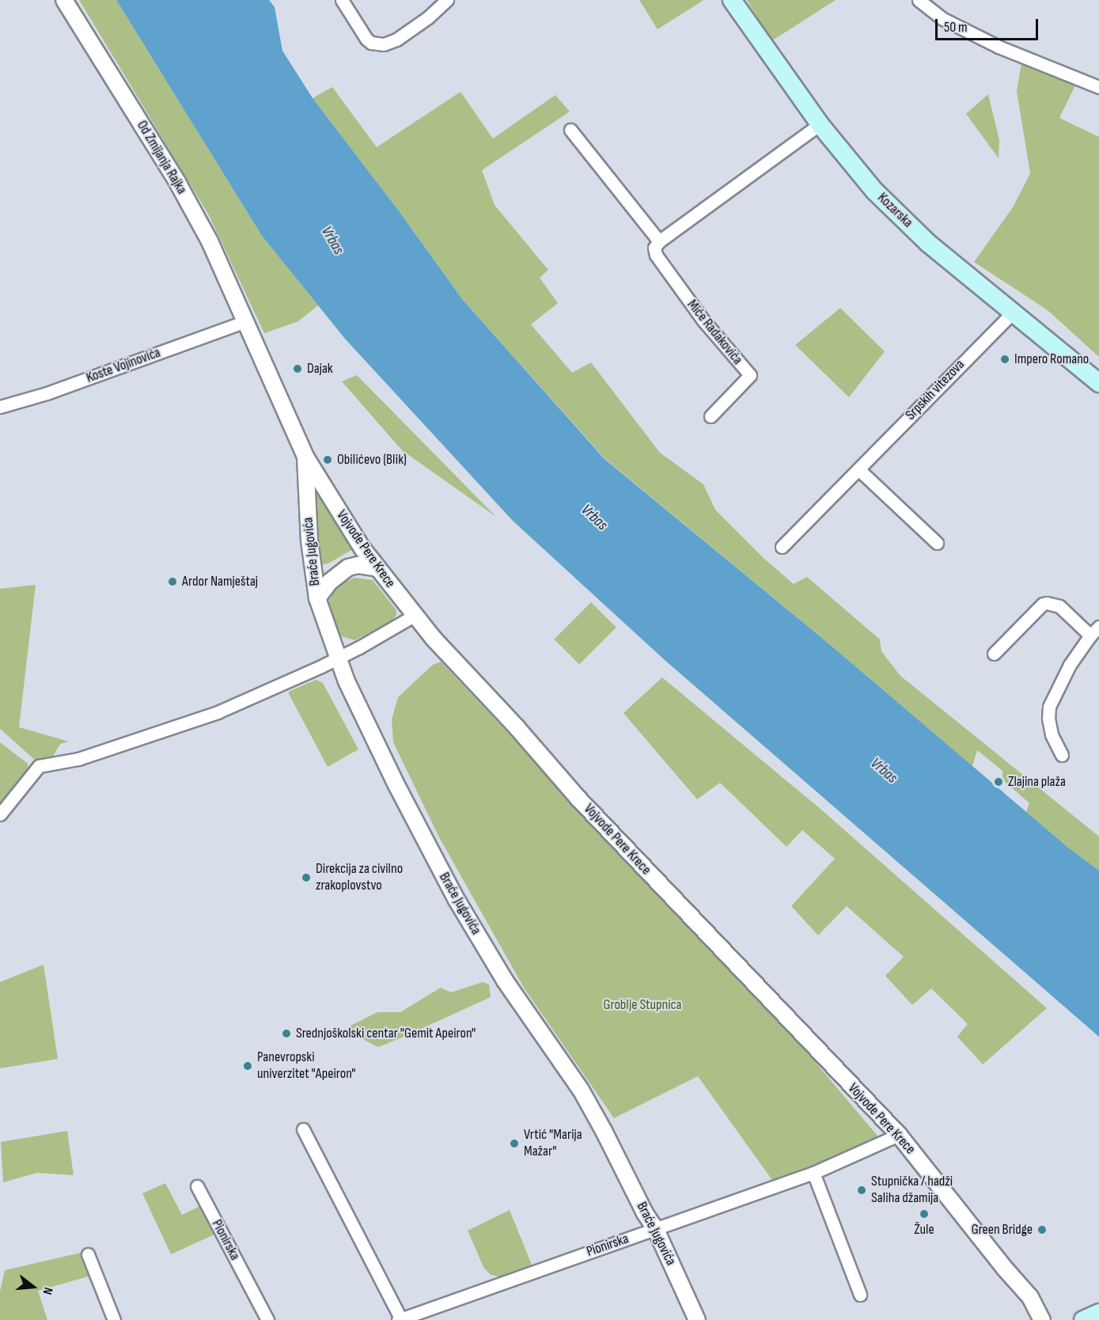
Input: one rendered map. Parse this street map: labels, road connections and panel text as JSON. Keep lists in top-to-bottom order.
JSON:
{
  "streets": {
    "main road": ["Kozarska"],
    "street": [
      "Od Zmijanja Rajka",
      "Miće Radakovića",
      "Koste Vojinovića",
      "Srpskih vitezova",
      "Vojvode Pere Krece",
      "Braće Jugovića",
      "Pionirska"
    ]
  },
  "crossings": [
    ["Od Zmijanja Rajka", "Koste Vojinovića"],
    ["Od Zmijanja Rajka", "Vojvode Pere Krece"],
    ["Kozarska", "Srpskih vitezova"],
    ["Koste Vojinovića", "Vojvode Pere Krece"],
    ["Vojvode Pere Krece", "Braće Jugovića"],
    ["Vojvode Pere Krece", "Pionirska"],
    ["Braće Jugovića", "Pionirska"]
  ],
  "water": ["Vrbas"],
  "parks": ["Groblje Stupnica"],
  "places": [
    "Impero Romano",
    "Dajak",
    "Obilićevo (Blik)",
    "Ardor Namještaj",
    "Zlajina plaža",
    "Direkcija za civilno zrakoplovstvo",
    "Srednjoškolski centar \"Gemit Apeiron\"",
    "Panevropski univerzitet \"Apeiron\"",
    "Vrtić \"Marija Mažar\"",
    "Stupnička / hadži Saliha džamija",
    "Žule",
    "Green Bridge"
  ],
  "scale_bar": "50 m",
  "north": "right"
}
